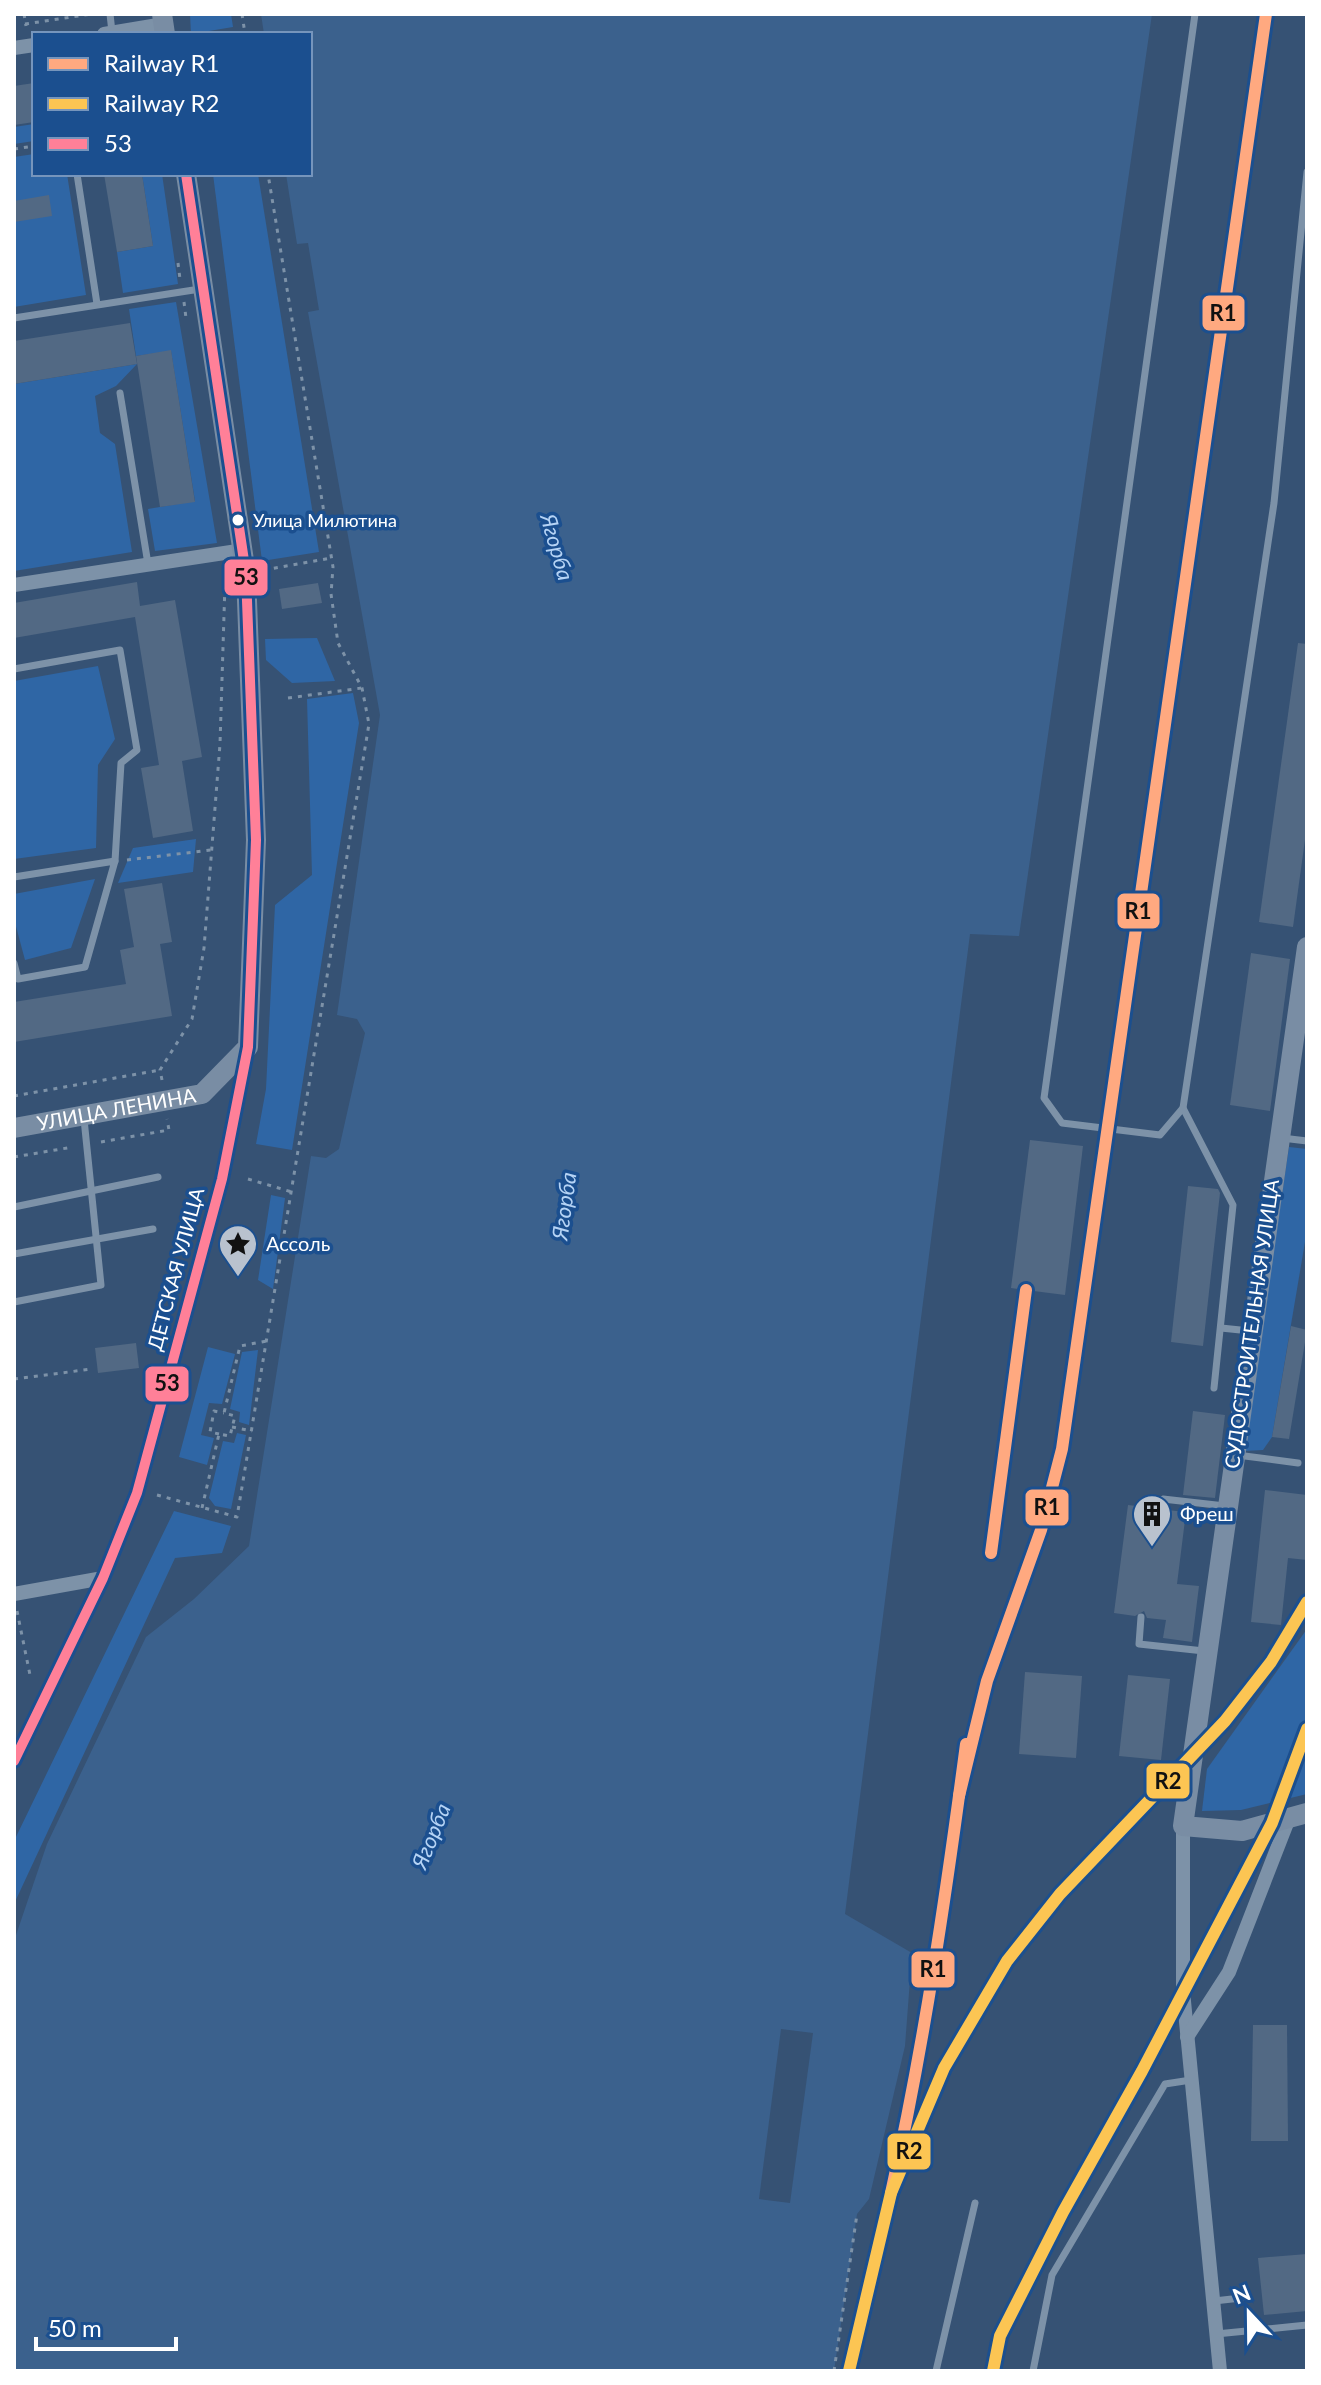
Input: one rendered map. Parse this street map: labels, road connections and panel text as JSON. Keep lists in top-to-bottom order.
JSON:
{
  "streets": {
    "main road": ["УЛИЦА ЛЕНИНА", "СУДОСТРОИТЕЛЬНАЯ УЛИЦА"],
    "street": ["ДЕТСКАЯ УЛИЦА"]
  },
  "crossings": [
    ["УЛИЦА ЛЕНИНА", "ДЕТСКАЯ УЛИЦА"]
  ],
  "water": ["Ягорба"],
  "places": {
    "other": ["Улица Милютина"],
    "place": ["Ассоль"],
    "building": ["Фреш"]
  },
  "lines": ["rail line R1", "transit line 53", "rail line R2"],
  "legend": ["Railway R1", "Railway R2", "53"],
  "scale_bar": "50 m",
  "north": "top"
}
